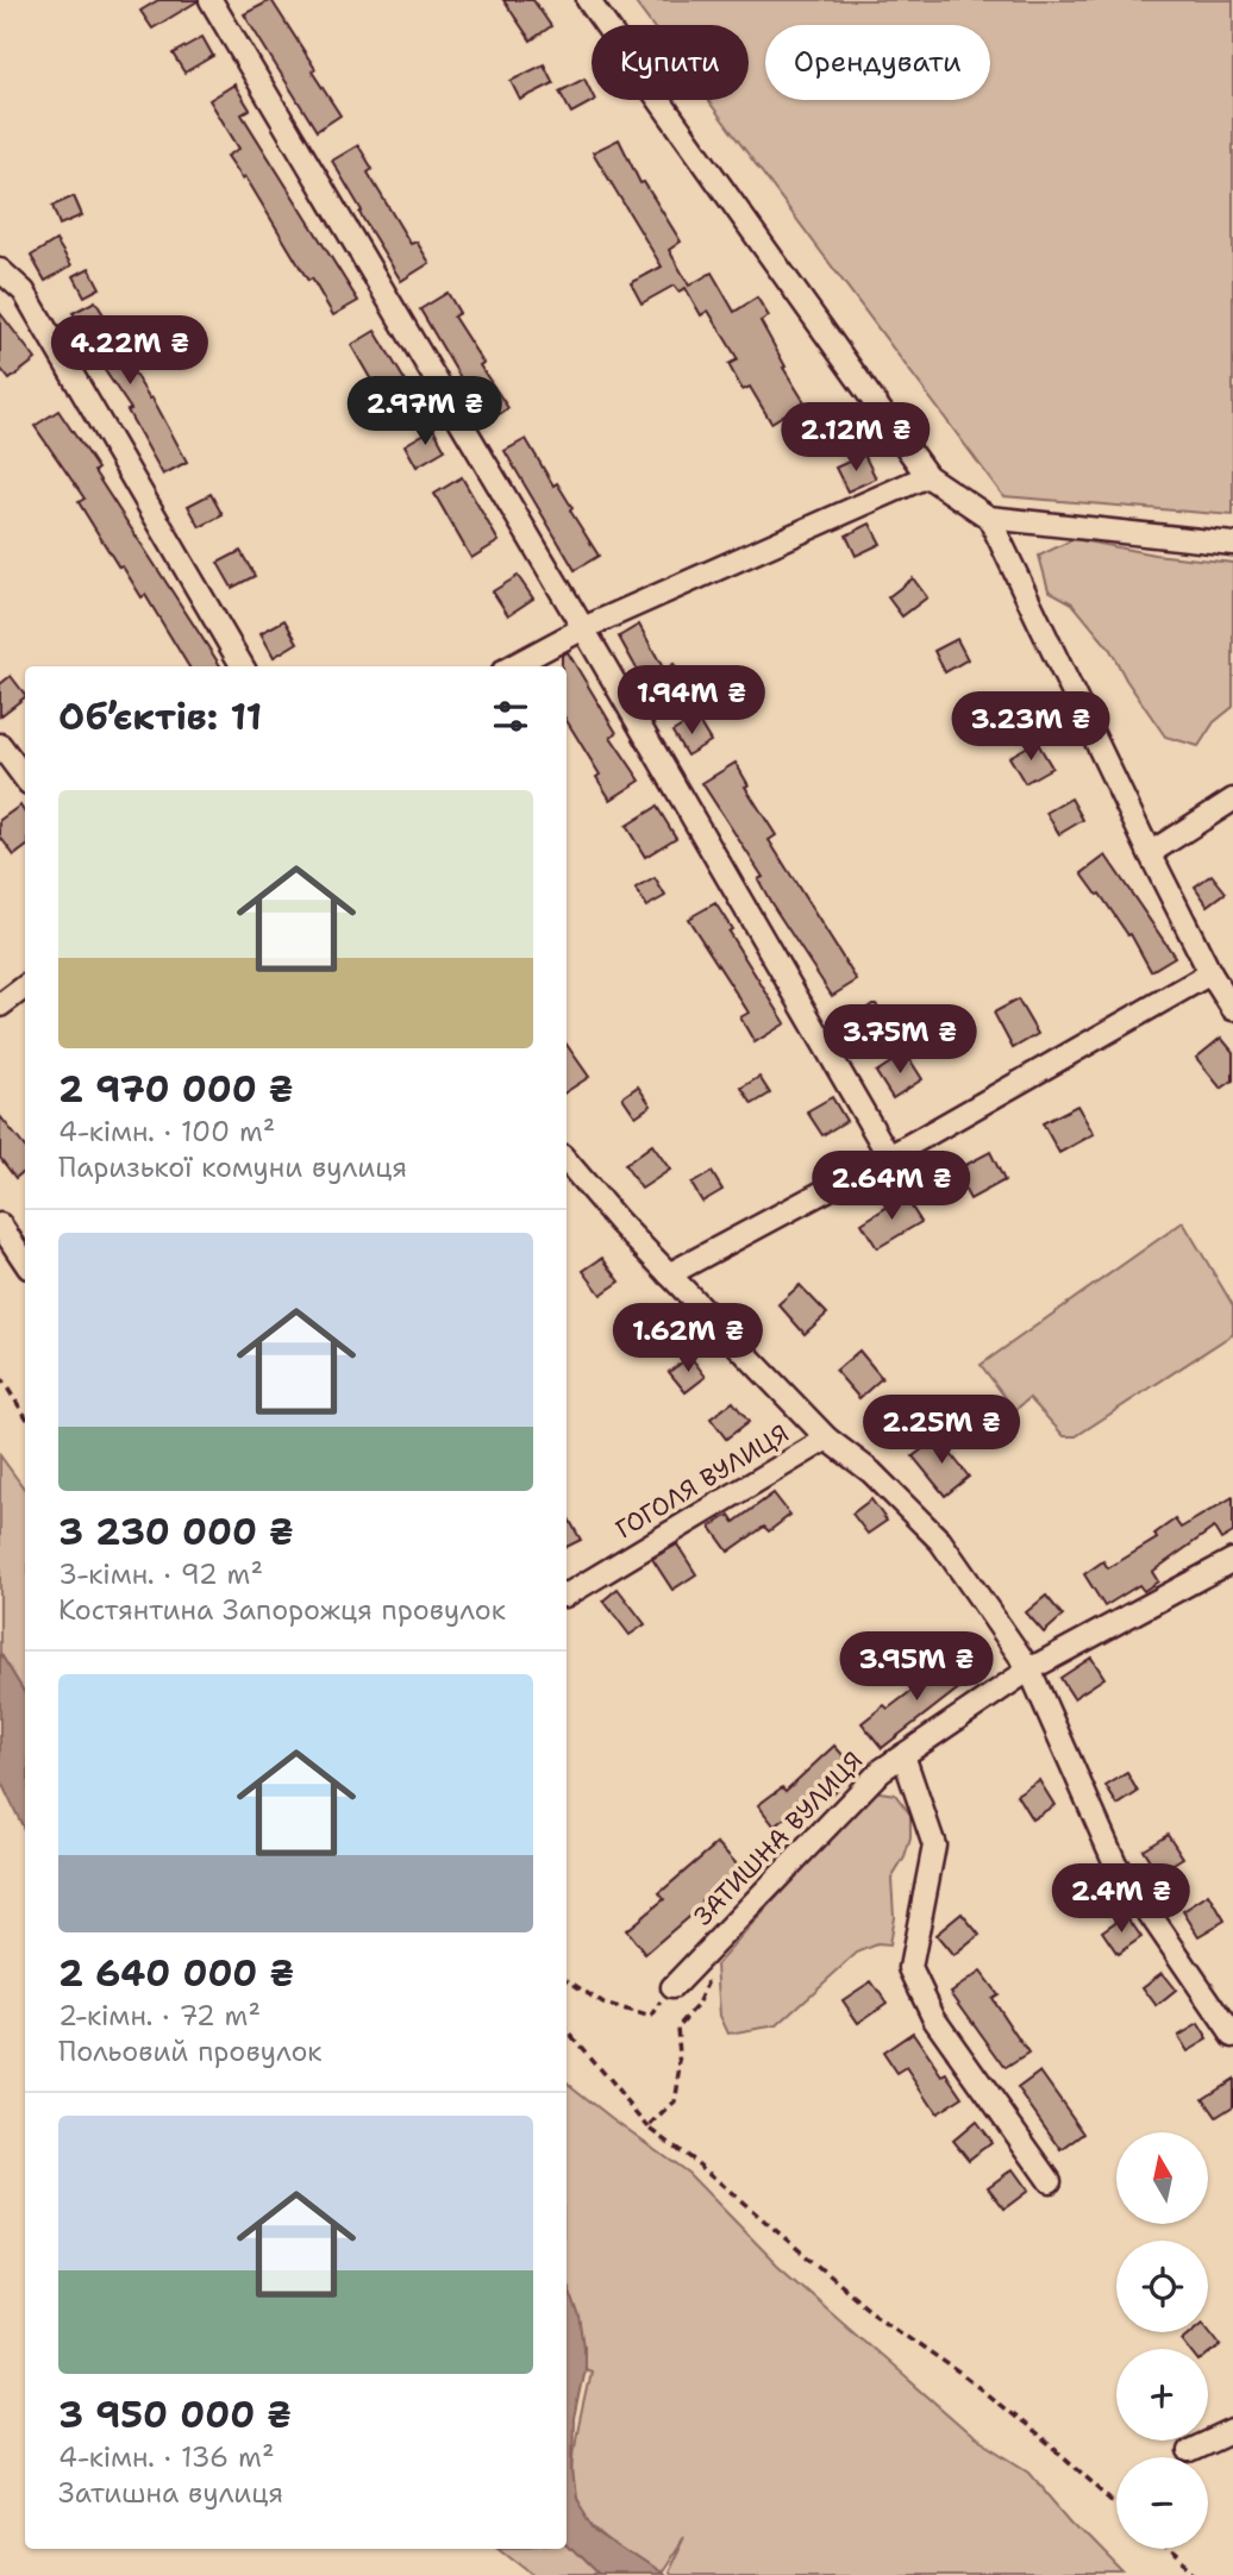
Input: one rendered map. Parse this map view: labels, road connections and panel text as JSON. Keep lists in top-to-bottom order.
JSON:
{
  "streets": {
    "street": ["ГОГОЛЯ ВУЛИЦЯ", "ЗАТИШНА ВУЛИЦЯ"]
  },
  "north": "top",
  "page": {
    "chip": ["Купити", "Орендувати"],
    "price": [
      "4.22M ₴",
      "2.97M ₴",
      "2.12M ₴",
      "1.94M ₴",
      "3.23M ₴",
      "3.75M ₴",
      "2.64M ₴",
      "1.62M ₴",
      "2.25M ₴",
      "3.95M ₴",
      "2.4M ₴"
    ],
    "heading": "Об’єктів: 11",
    "list": [
      {
        "name": "2 970 000 ₴",
        "note": "4-кімн. · 100 m² · Паризької комуни вулиця"
      },
      {
        "name": "3 230 000 ₴",
        "note": "3-кімн. · 92 m² · Костянтина Запорожця провулок"
      },
      {
        "name": "2 640 000 ₴",
        "note": "2-кімн. · 72 m² · Польовий провулок"
      },
      {
        "name": "3 950 000 ₴",
        "note": "4-кімн. · 136 m² · Затишна вулиця"
      }
    ],
    "map_buttons": ["+", "−"]
  }
}
